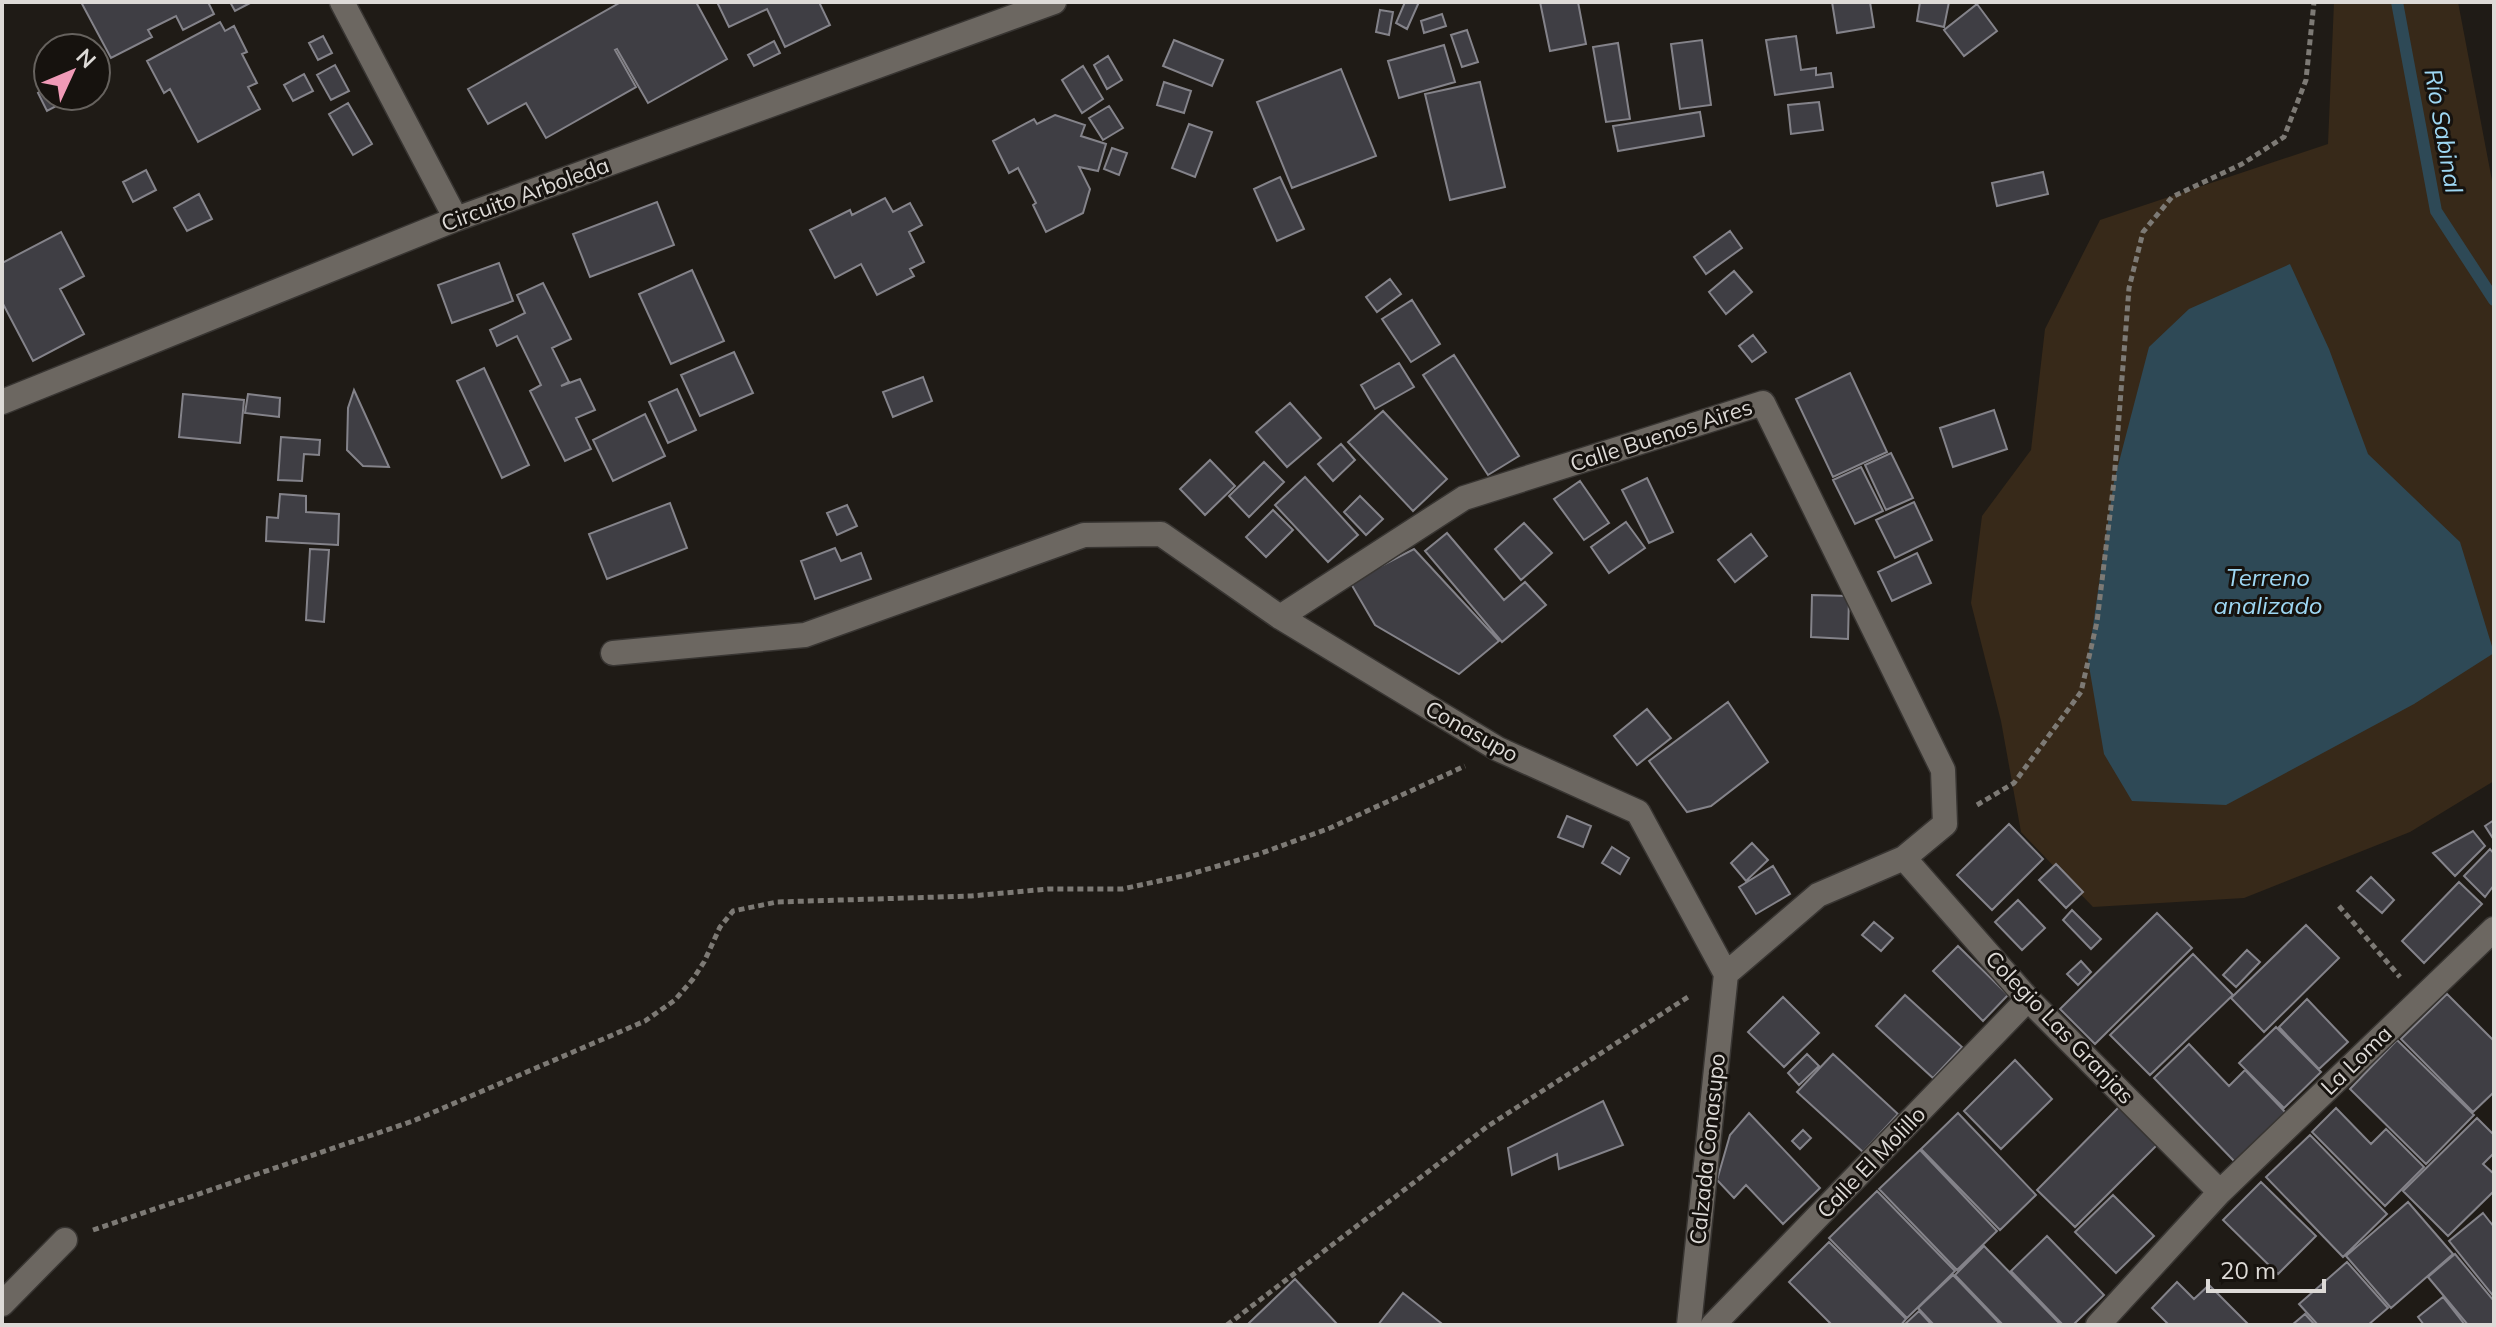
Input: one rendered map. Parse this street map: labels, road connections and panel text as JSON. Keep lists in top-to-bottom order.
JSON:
{
  "streets": {
    "street": [
      "Circuito Arboleda",
      "Calle Buenos Aires",
      "Conasupo",
      "Colegio Las Granjas",
      "La Loma",
      "Calzada Conasupo",
      "Calle El Molillo"
    ]
  },
  "crossings": [
    ["Calle Buenos Aires", "Conasupo"],
    ["Conasupo", "Calzada Conasupo"],
    ["Colegio Las Granjas", "La Loma"],
    ["Colegio Las Granjas", "Calle El Molillo"]
  ],
  "water": ["Río Sabinal", "Terreno analizado"],
  "scale_bar": "20 m",
  "north": "top right"
}
